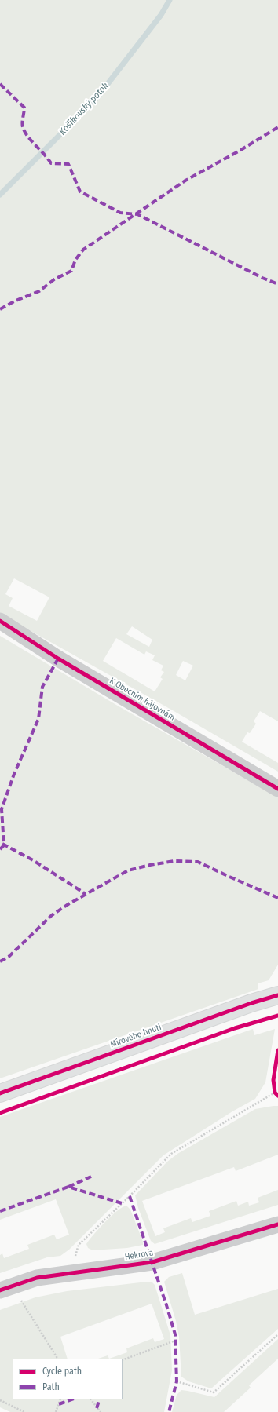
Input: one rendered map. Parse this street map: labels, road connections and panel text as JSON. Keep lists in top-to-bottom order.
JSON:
{
  "streets": {
    "main road": ["Mírového hnutí"],
    "street": ["K Obecním hájovnám", "Hekrova"]
  },
  "water": ["Košíkovský potok"],
  "legend": ["Cycle path", "Path"]
}
